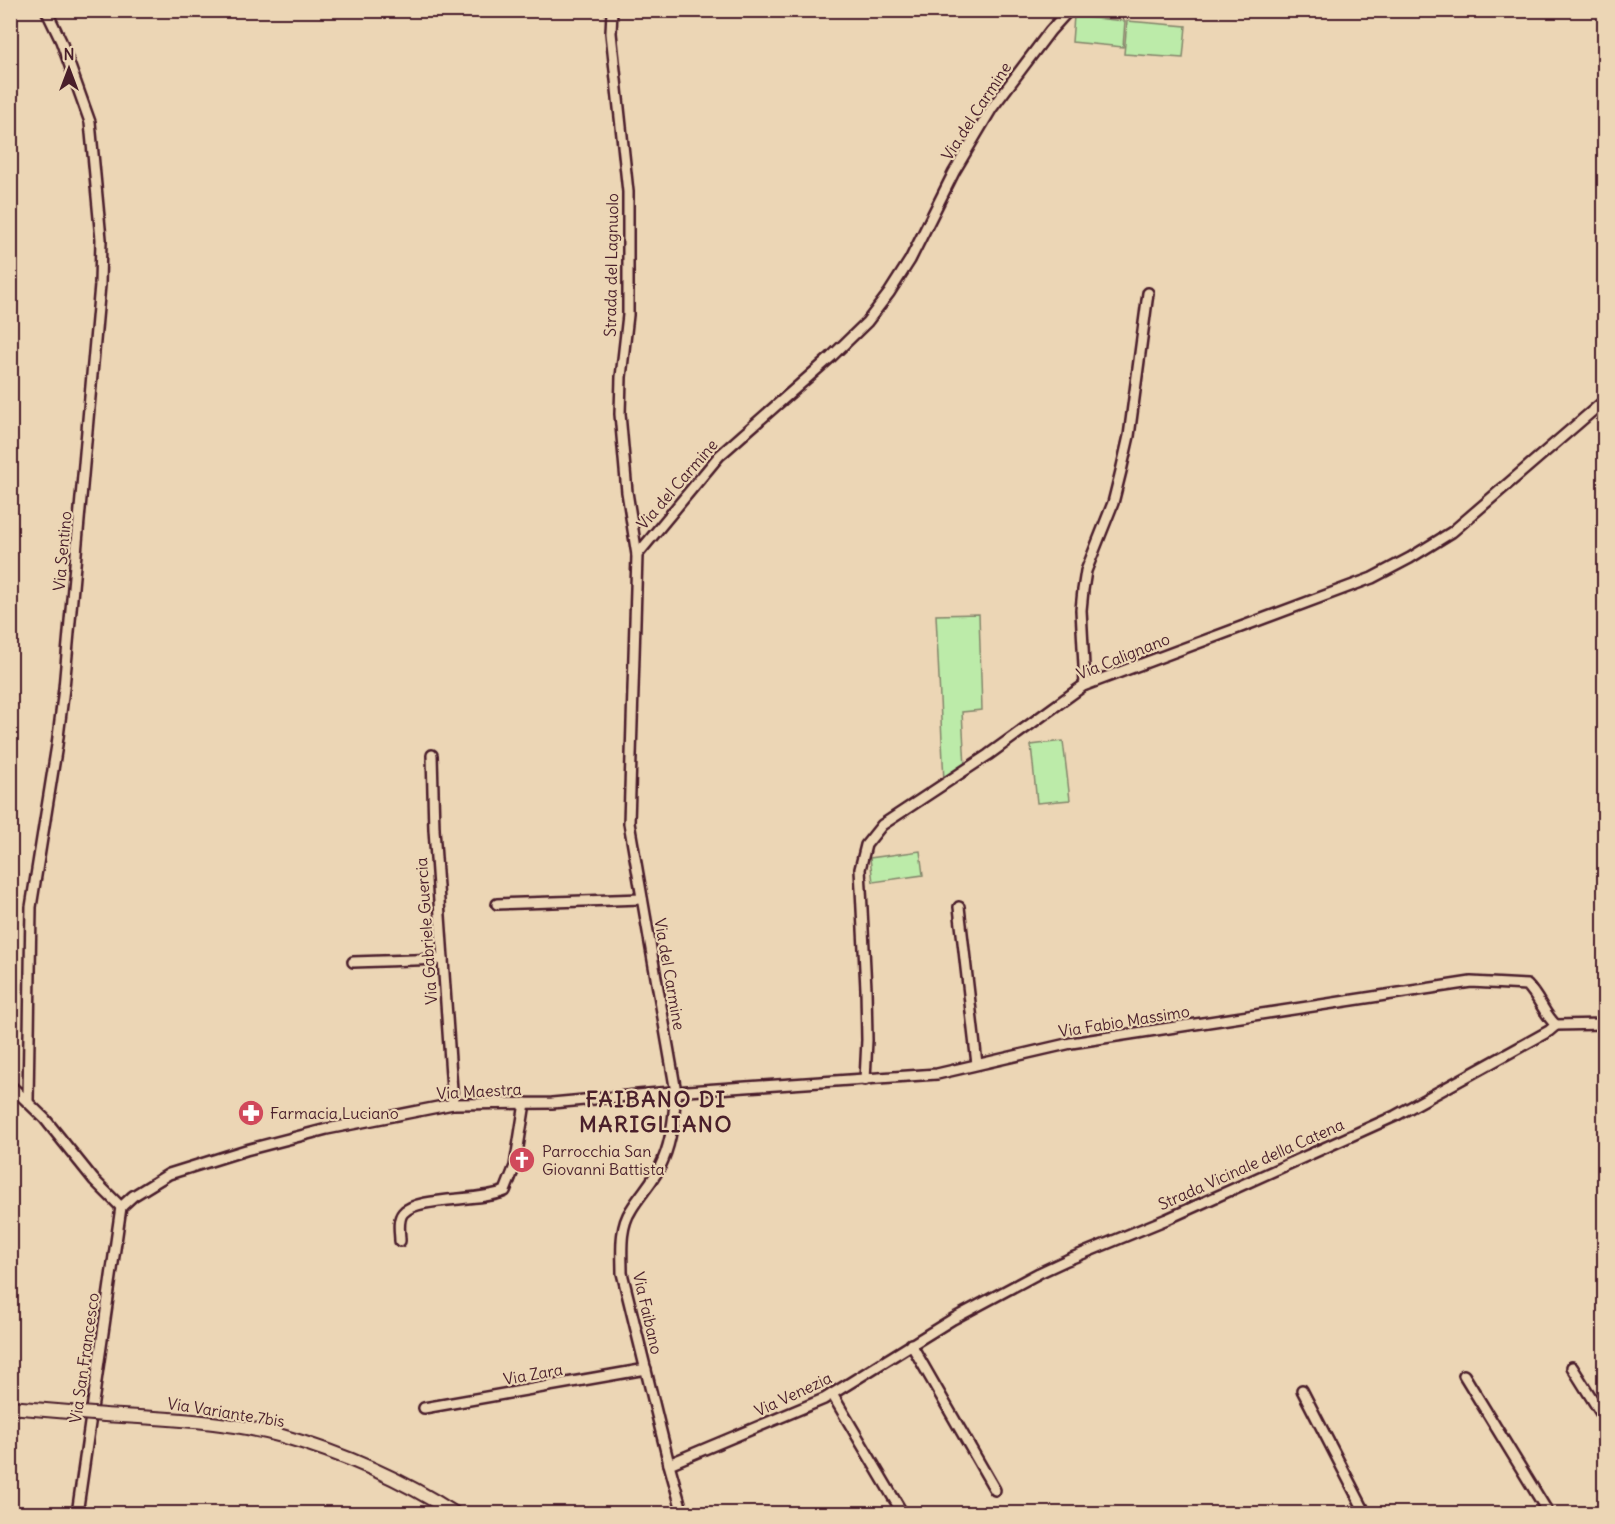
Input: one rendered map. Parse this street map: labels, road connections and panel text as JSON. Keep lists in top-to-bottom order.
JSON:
{
  "streets": {
    "main road": ["Via Variante 7bis"],
    "street": [
      "Via del Carmine",
      "Strada del Lagnuolo",
      "Via Sentino",
      "Via Calignano",
      "Via Gabriele Guercia",
      "Via Fabio Massimo",
      "Via Maestra",
      "Strada Vicinale della Catena",
      "Via Faibano",
      "Via San Francesco",
      "Via Zara",
      "Via Venezia"
    ]
  },
  "crossings": [
    ["Via del Carmine", "Strada del Lagnuolo"],
    ["Via del Carmine", "Via Fabio Massimo"],
    ["Via del Carmine", "Via Maestra"],
    ["Via del Carmine", "Via Faibano"],
    ["Via Calignano", "Via Fabio Massimo"],
    ["Via Gabriele Guercia", "Via Maestra"],
    ["Via Fabio Massimo", "Via Maestra"],
    ["Via Fabio Massimo", "Strada Vicinale della Catena"],
    ["Via Fabio Massimo", "Via Faibano"],
    ["Via Maestra", "Via Faibano"],
    ["Via Maestra", "Via San Francesco"],
    ["Strada Vicinale della Catena", "Via Venezia"],
    ["Via Faibano", "Via Zara"],
    ["Via Faibano", "Via Venezia"]
  ],
  "districts": ["FAIBANO DI MARIGLIANO"],
  "places": {
    "pharmacy": ["Farmacia Luciano"],
    "church": ["Parrocchia San Giovanni Battista"]
  },
  "north": "top"
}
